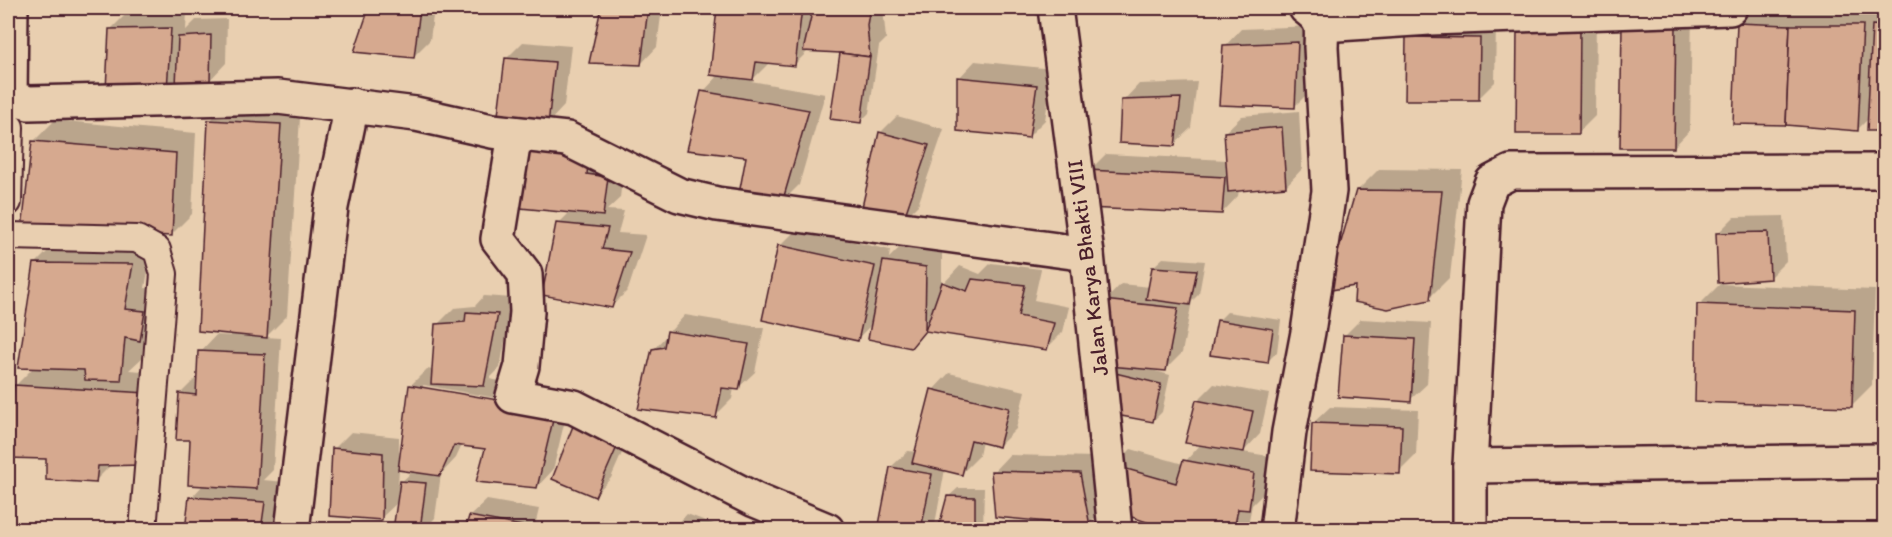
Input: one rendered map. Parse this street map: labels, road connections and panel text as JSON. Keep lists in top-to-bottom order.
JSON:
{
  "streets": {
    "street": ["Jalan Karya Bhakti VIII"]
  }
}
